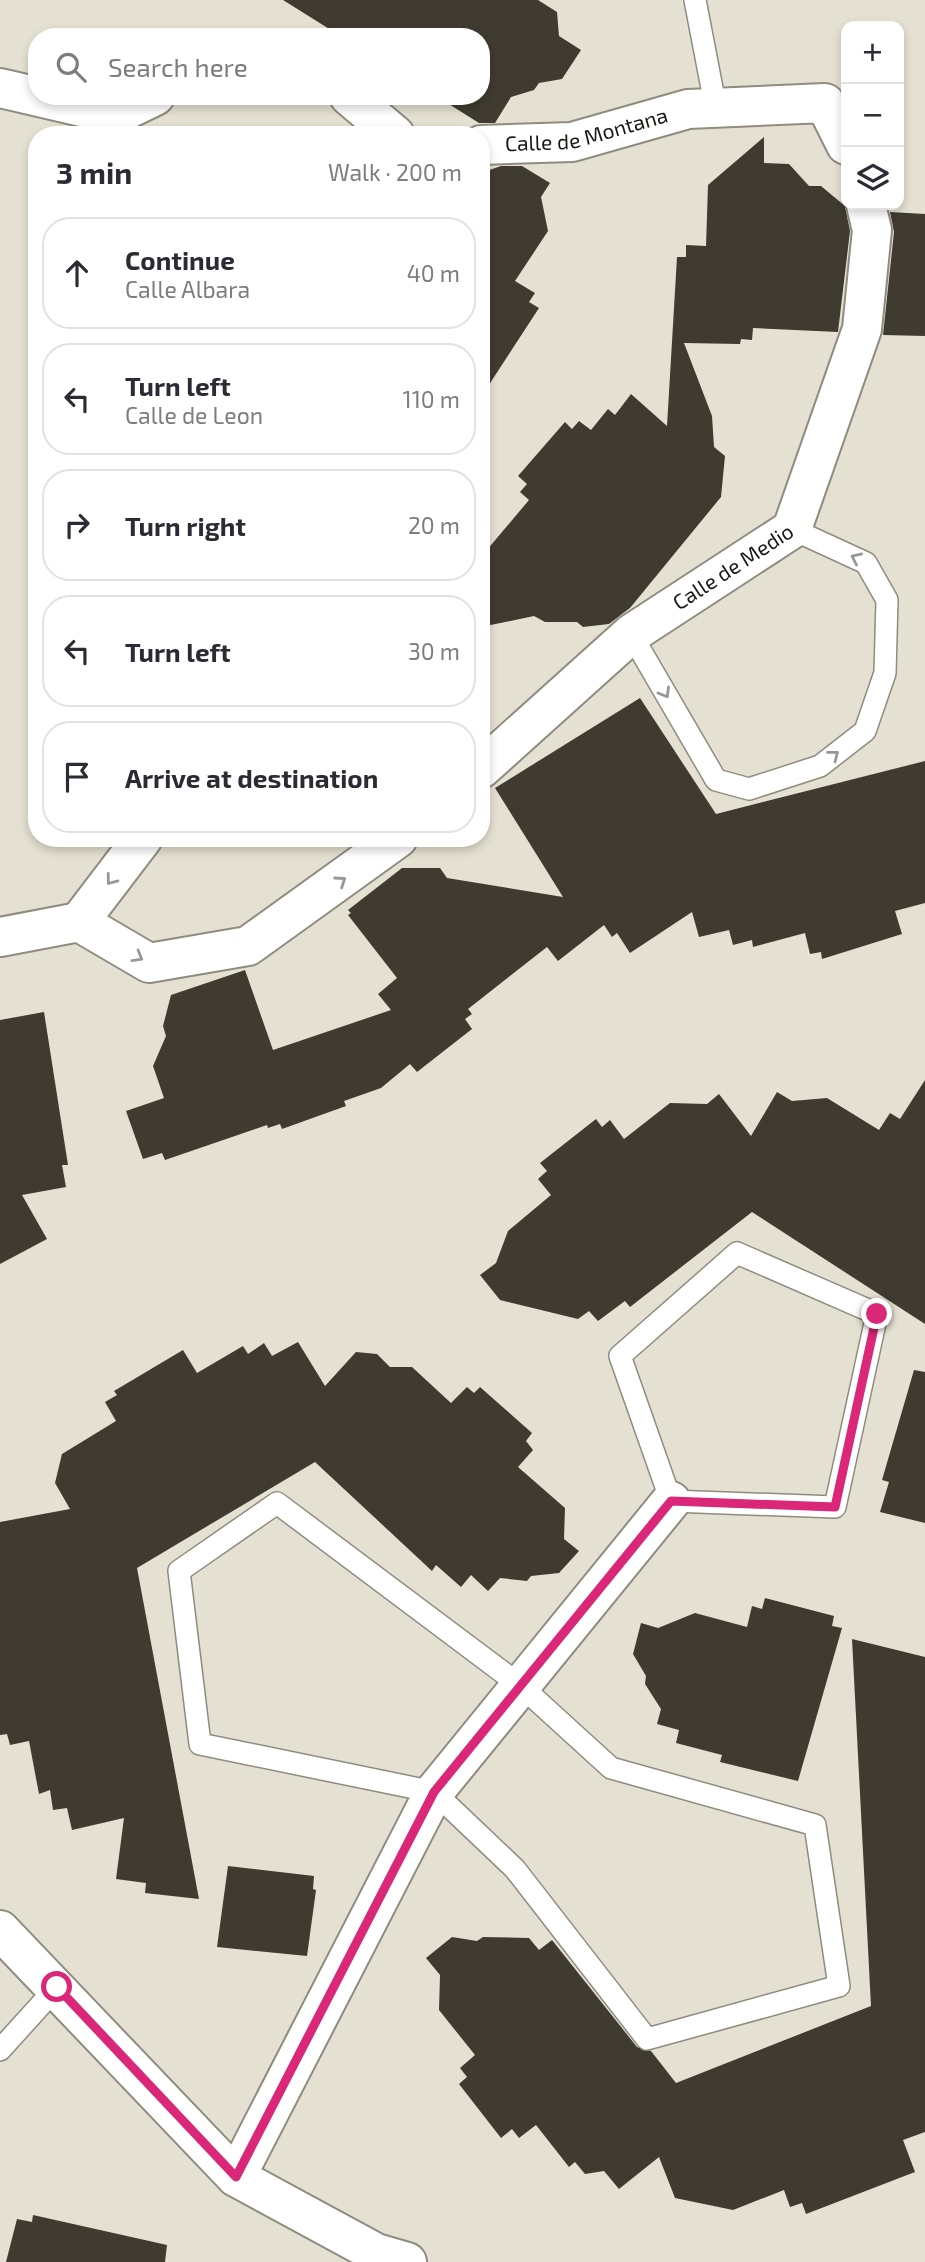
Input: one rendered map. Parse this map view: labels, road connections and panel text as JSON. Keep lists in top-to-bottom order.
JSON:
{
  "streets": {
    "street": ["Calle de Montana", "Calle de Medio"]
  },
  "page": {
    "map_buttons": ["+", "−"],
    "search": "Search here",
    "heading": ["3 min", "Walk · 200 m"],
    "list": [
      ["Continue", "Calle Albara", "40 m"],
      ["Turn left", "Calle de Leon", "110 m"],
      ["Turn right", "20 m"],
      ["Turn left", "30 m"],
      "Arrive at destination"
    ]
  }
}
